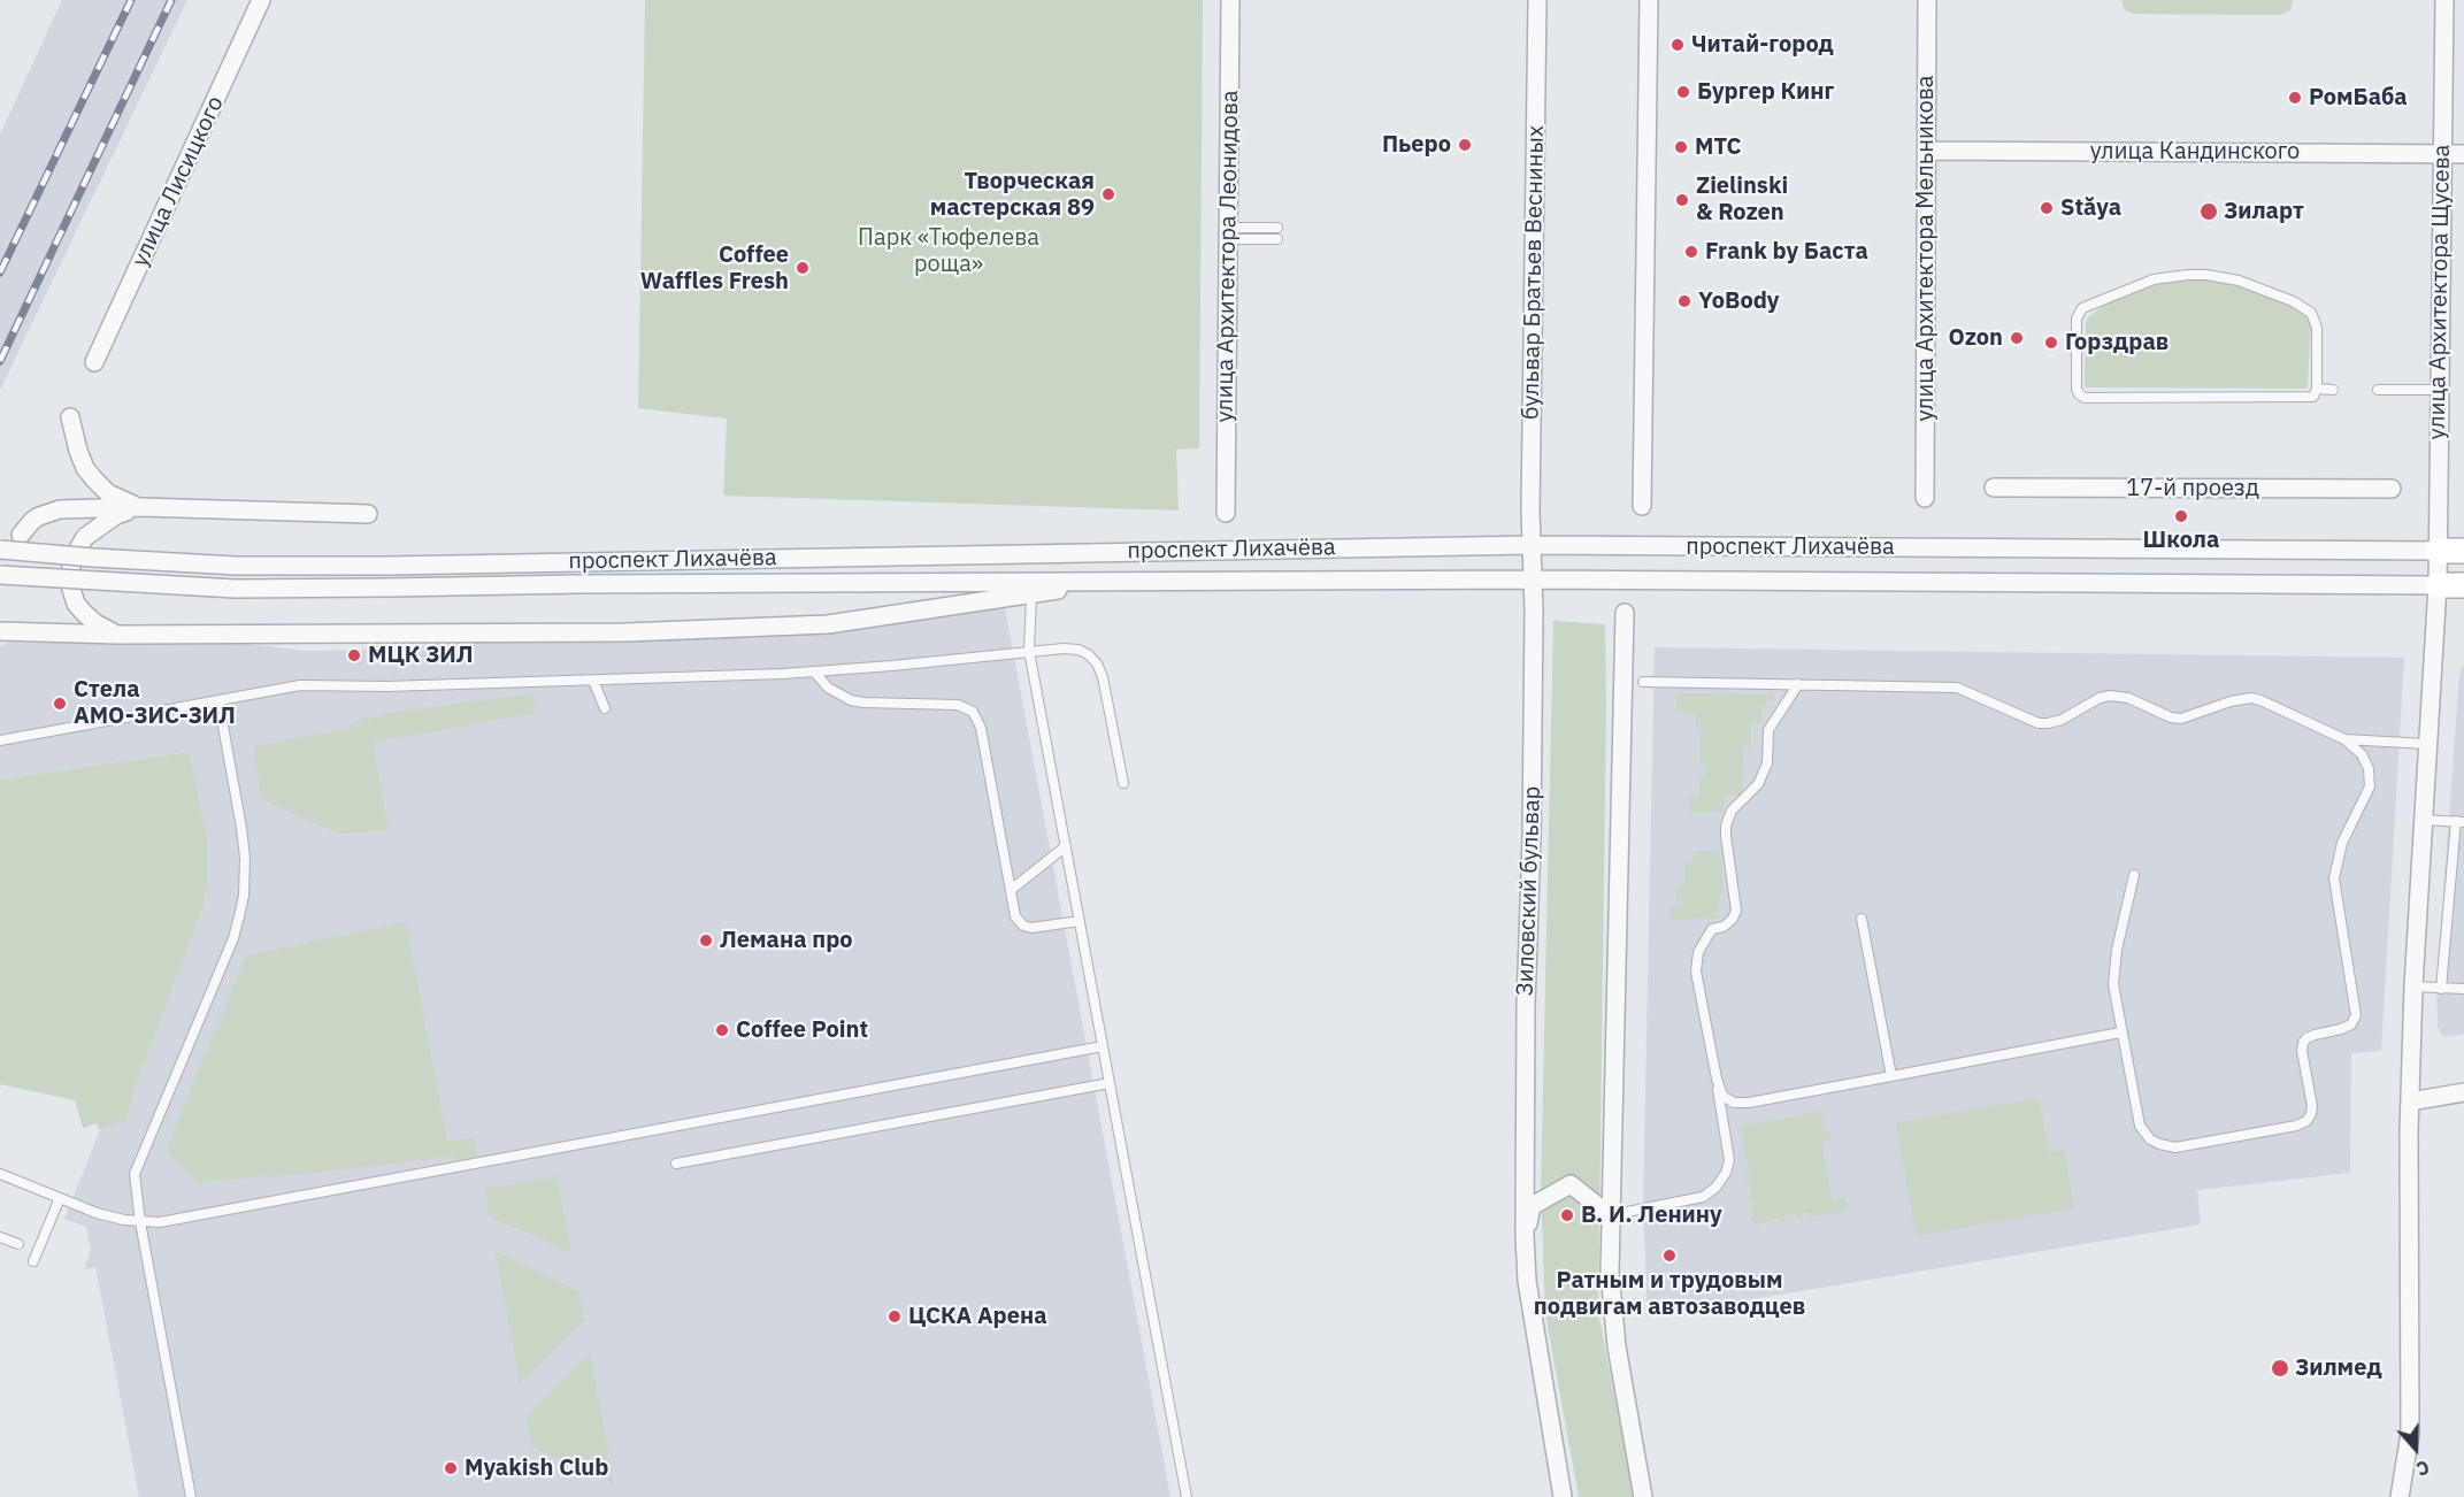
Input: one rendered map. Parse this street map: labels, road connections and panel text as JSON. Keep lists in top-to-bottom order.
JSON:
{
  "streets": {
    "street": [
      "улица Кандинского",
      "улица Лисицкого",
      "улица Архитектора Мельникова",
      "улица Архитектора Леонидова",
      "бульвар Братьев Весниных",
      "улица Архитектора Щусева",
      "17-й проезд",
      "проспект Лихачёва",
      "Зиловский бульвар"
    ]
  },
  "crossings": [
    ["улица Кандинского", "улица Архитектора Мельникова"],
    ["улица Кандинского", "улица Архитектора Щусева"],
    ["бульвар Братьев Весниных", "проспект Лихачёва"],
    ["бульвар Братьев Весниных", "Зиловский бульвар"],
    ["улица Архитектора Щусева", "проспект Лихачёва"],
    ["проспект Лихачёва", "Зиловский бульвар"]
  ],
  "parks": ["Парк «Тюфелева роща»"],
  "places": [
    "Читай-город",
    "Бургер Кинг",
    "РомБаба",
    "Пьеро",
    "МТС",
    "Творческая мастерская 89",
    "Zielinski & Rozen",
    "Stăya",
    "Зиларт",
    "Frank by Баста",
    "Coffee Waffles Fresh",
    "YoBody",
    "Ozon",
    "Горздрав",
    "Школа",
    "МЦК ЗИЛ",
    "Стела АМО-ЗИС-ЗИЛ",
    "Лемана про",
    "Coffee Point",
    "В. И. Ленину",
    "Ратным и трудовым подвигам автозаводцев",
    "ЦСКА Арена",
    "Зилмед",
    "Myakish Club"
  ],
  "north": "bottom"
}
